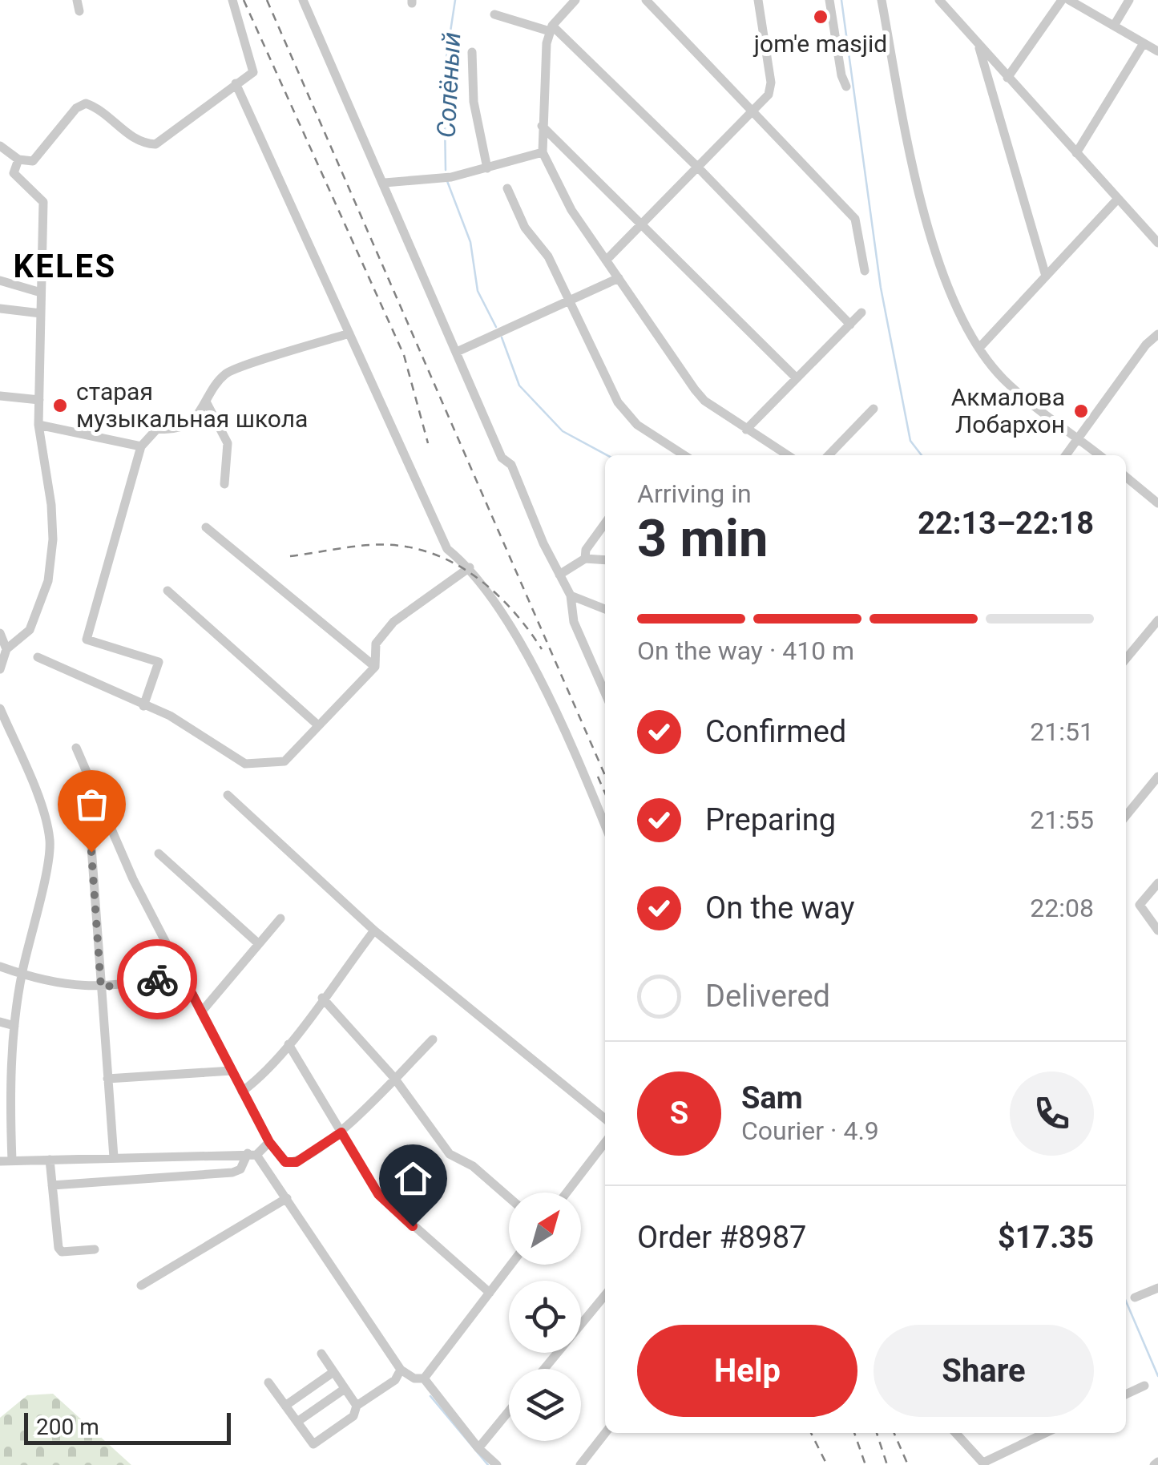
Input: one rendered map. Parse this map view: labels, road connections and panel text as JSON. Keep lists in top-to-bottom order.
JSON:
{
  "districts": ["KELES"],
  "water": ["Солёный"],
  "places": ["jom'e masjid", "старая музыкальная школа", "Акмалова Лобархон"],
  "scale_bar": "200 m",
  "north": "top right",
  "page": {
    "heading": ["3 min", "Arriving in", "22:13–22:18"],
    "panel": [
      "Sam",
      "Courier · 4.9",
      "Order #8987",
      "$17.35"
    ],
    "bar": "On the way · 410 m",
    "list": [
      ["Confirmed", "21:51"],
      ["Preparing", "21:55"],
      ["On the way", "22:08"],
      "Delivered"
    ],
    "round": "S",
    "buttons": ["Help", "Share"],
    "scale": "200 m"
  }
}
